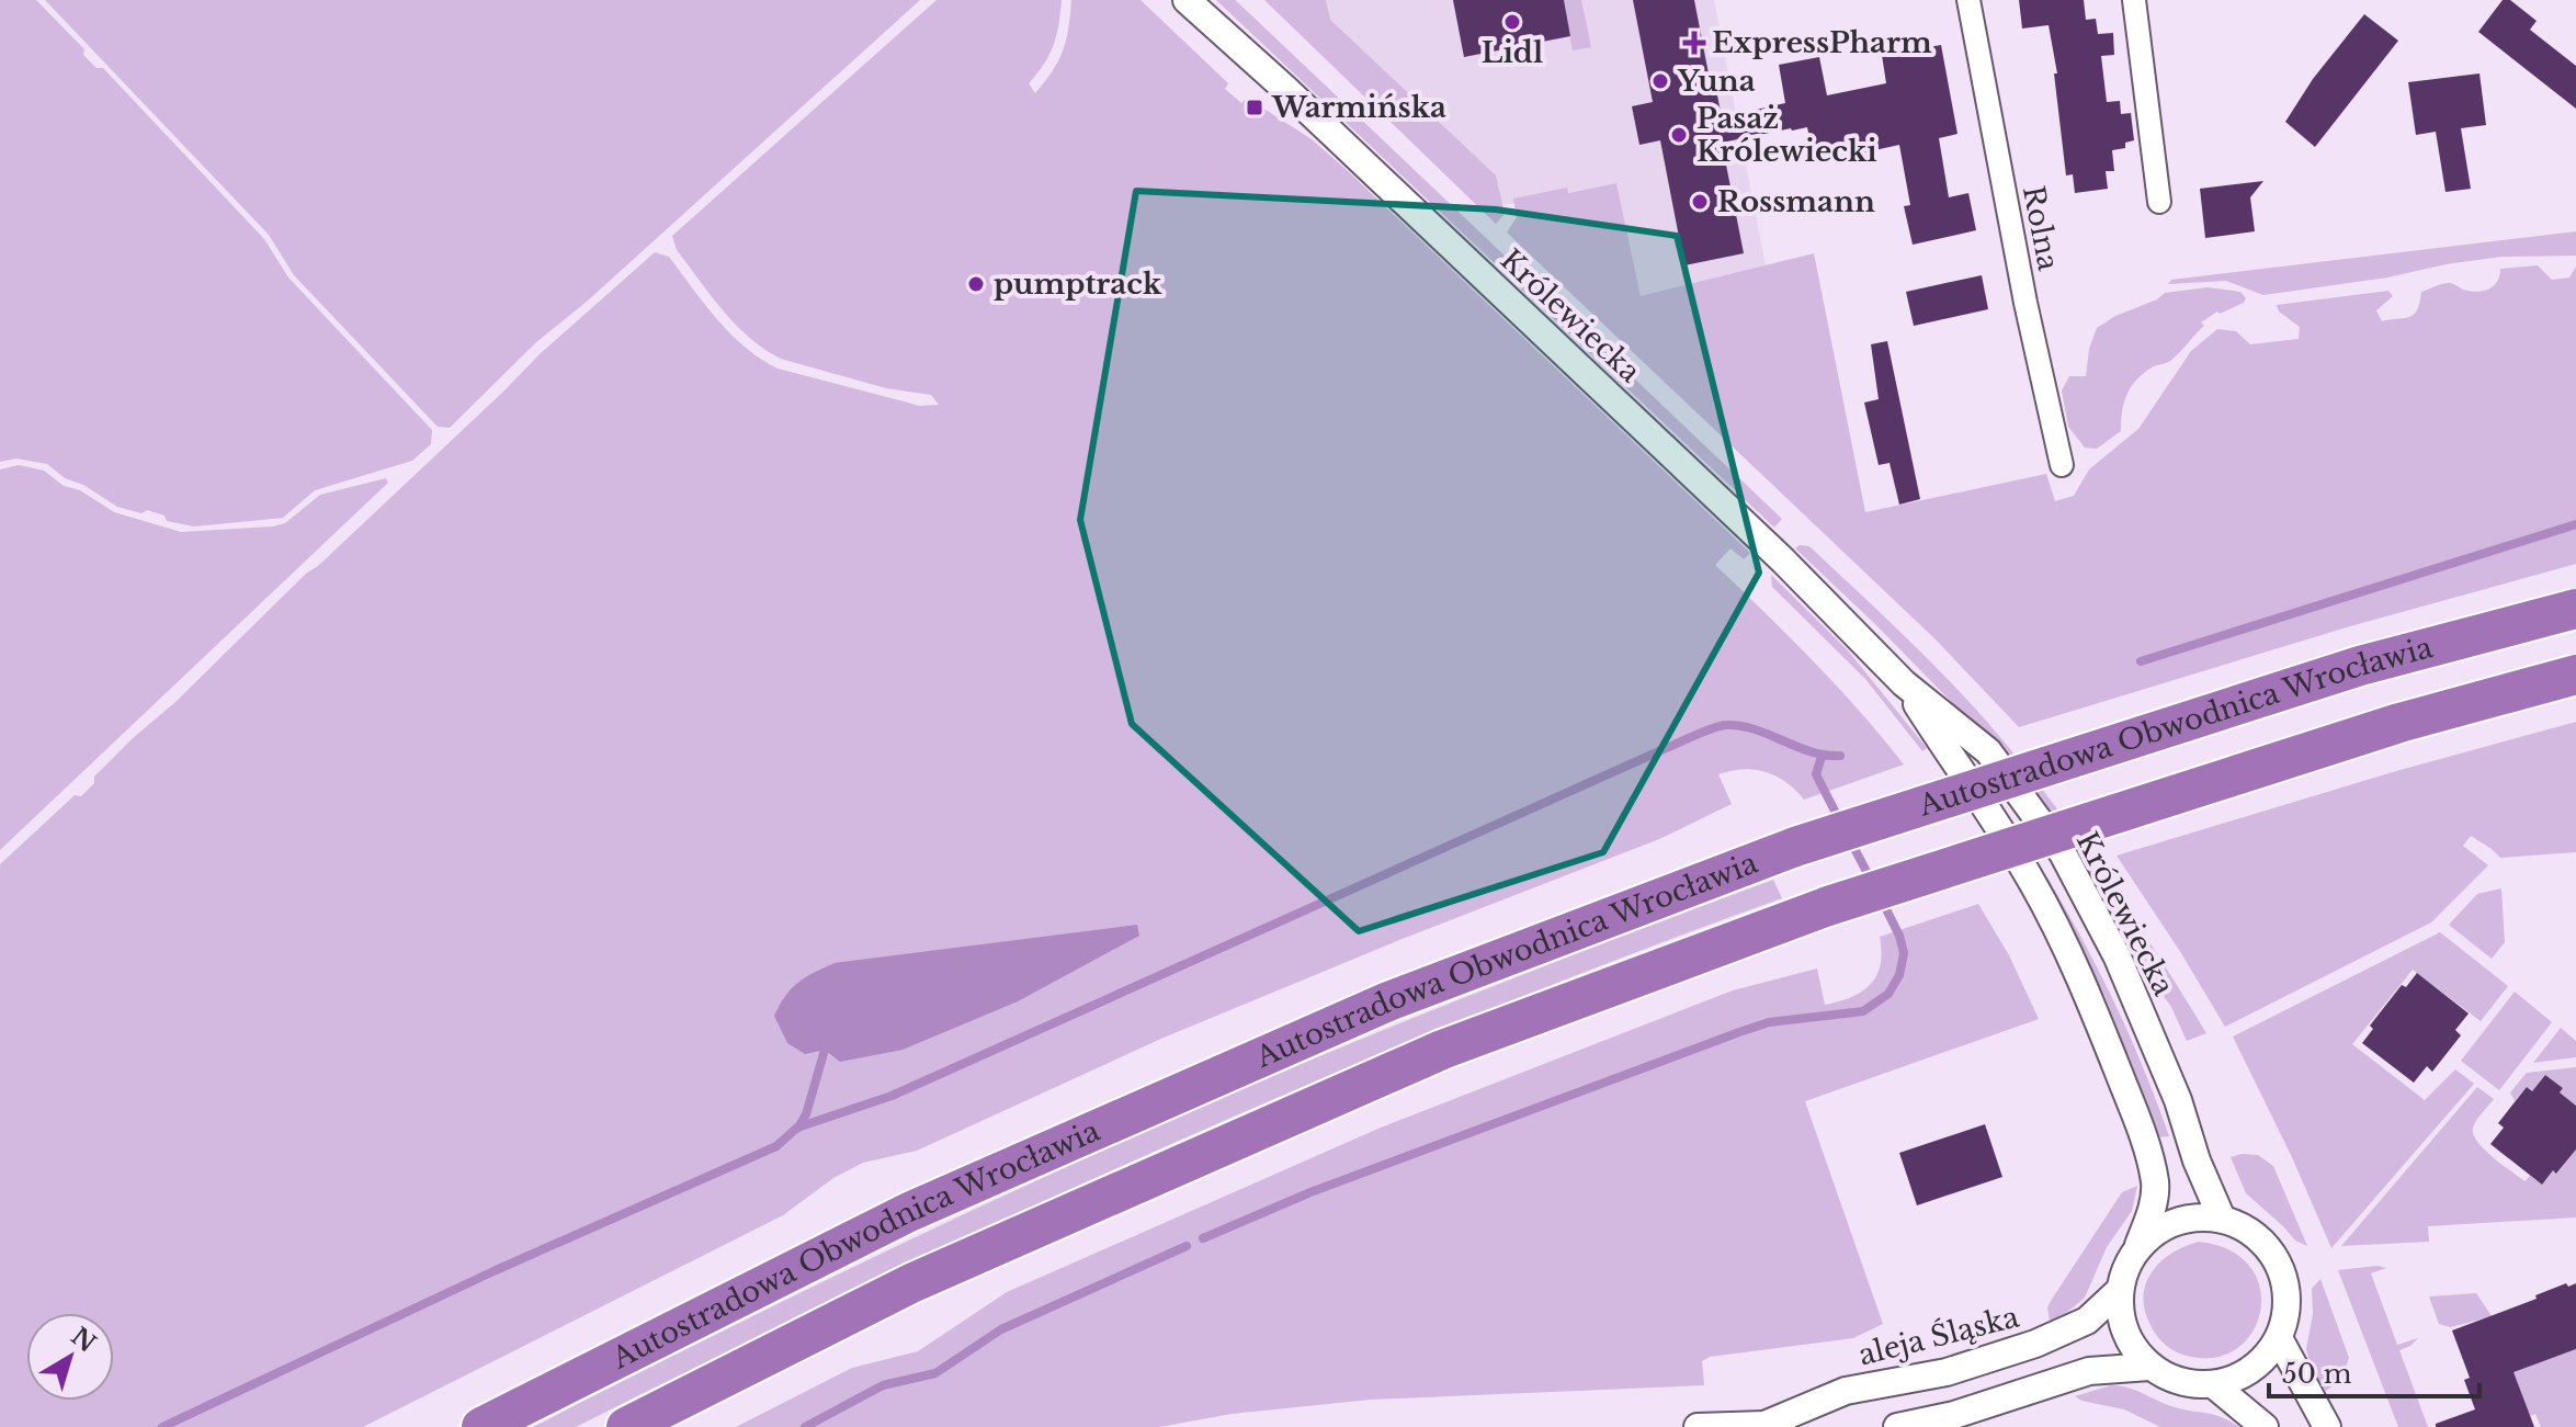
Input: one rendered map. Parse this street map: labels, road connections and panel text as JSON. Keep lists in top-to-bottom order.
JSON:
{
  "streets": {
    "highway": ["Autostradowa Obwodnica Wrocławia"],
    "street": ["Rolna", "Królewiecka", "aleja Śląska"]
  },
  "crossings": [
    ["Królewiecka", "aleja Śląska"]
  ],
  "places": {
    "other": [
      "Lidl",
      "Yuna",
      "Pasaż Królewiecki",
      "Rossmann",
      "pumptrack"
    ],
    "health": ["ExpressPharm"],
    "transit": ["Warmińska"]
  },
  "scale_bar": "50 m",
  "north": "top right"
}
